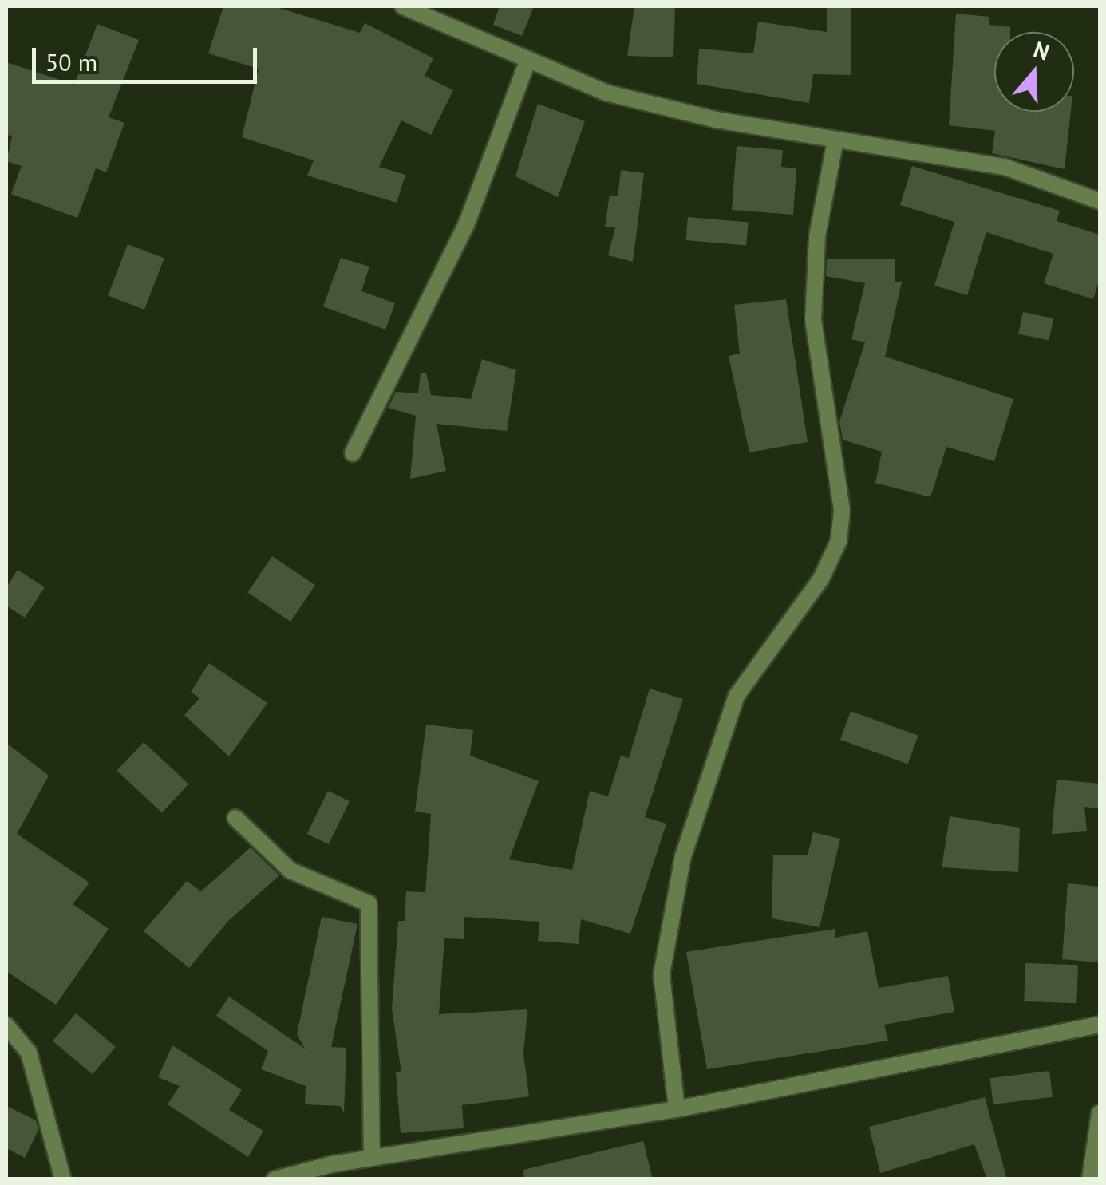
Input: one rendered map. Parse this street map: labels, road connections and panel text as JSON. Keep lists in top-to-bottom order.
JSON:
{
  "scale_bar": "50 m",
  "north": "top"
}
